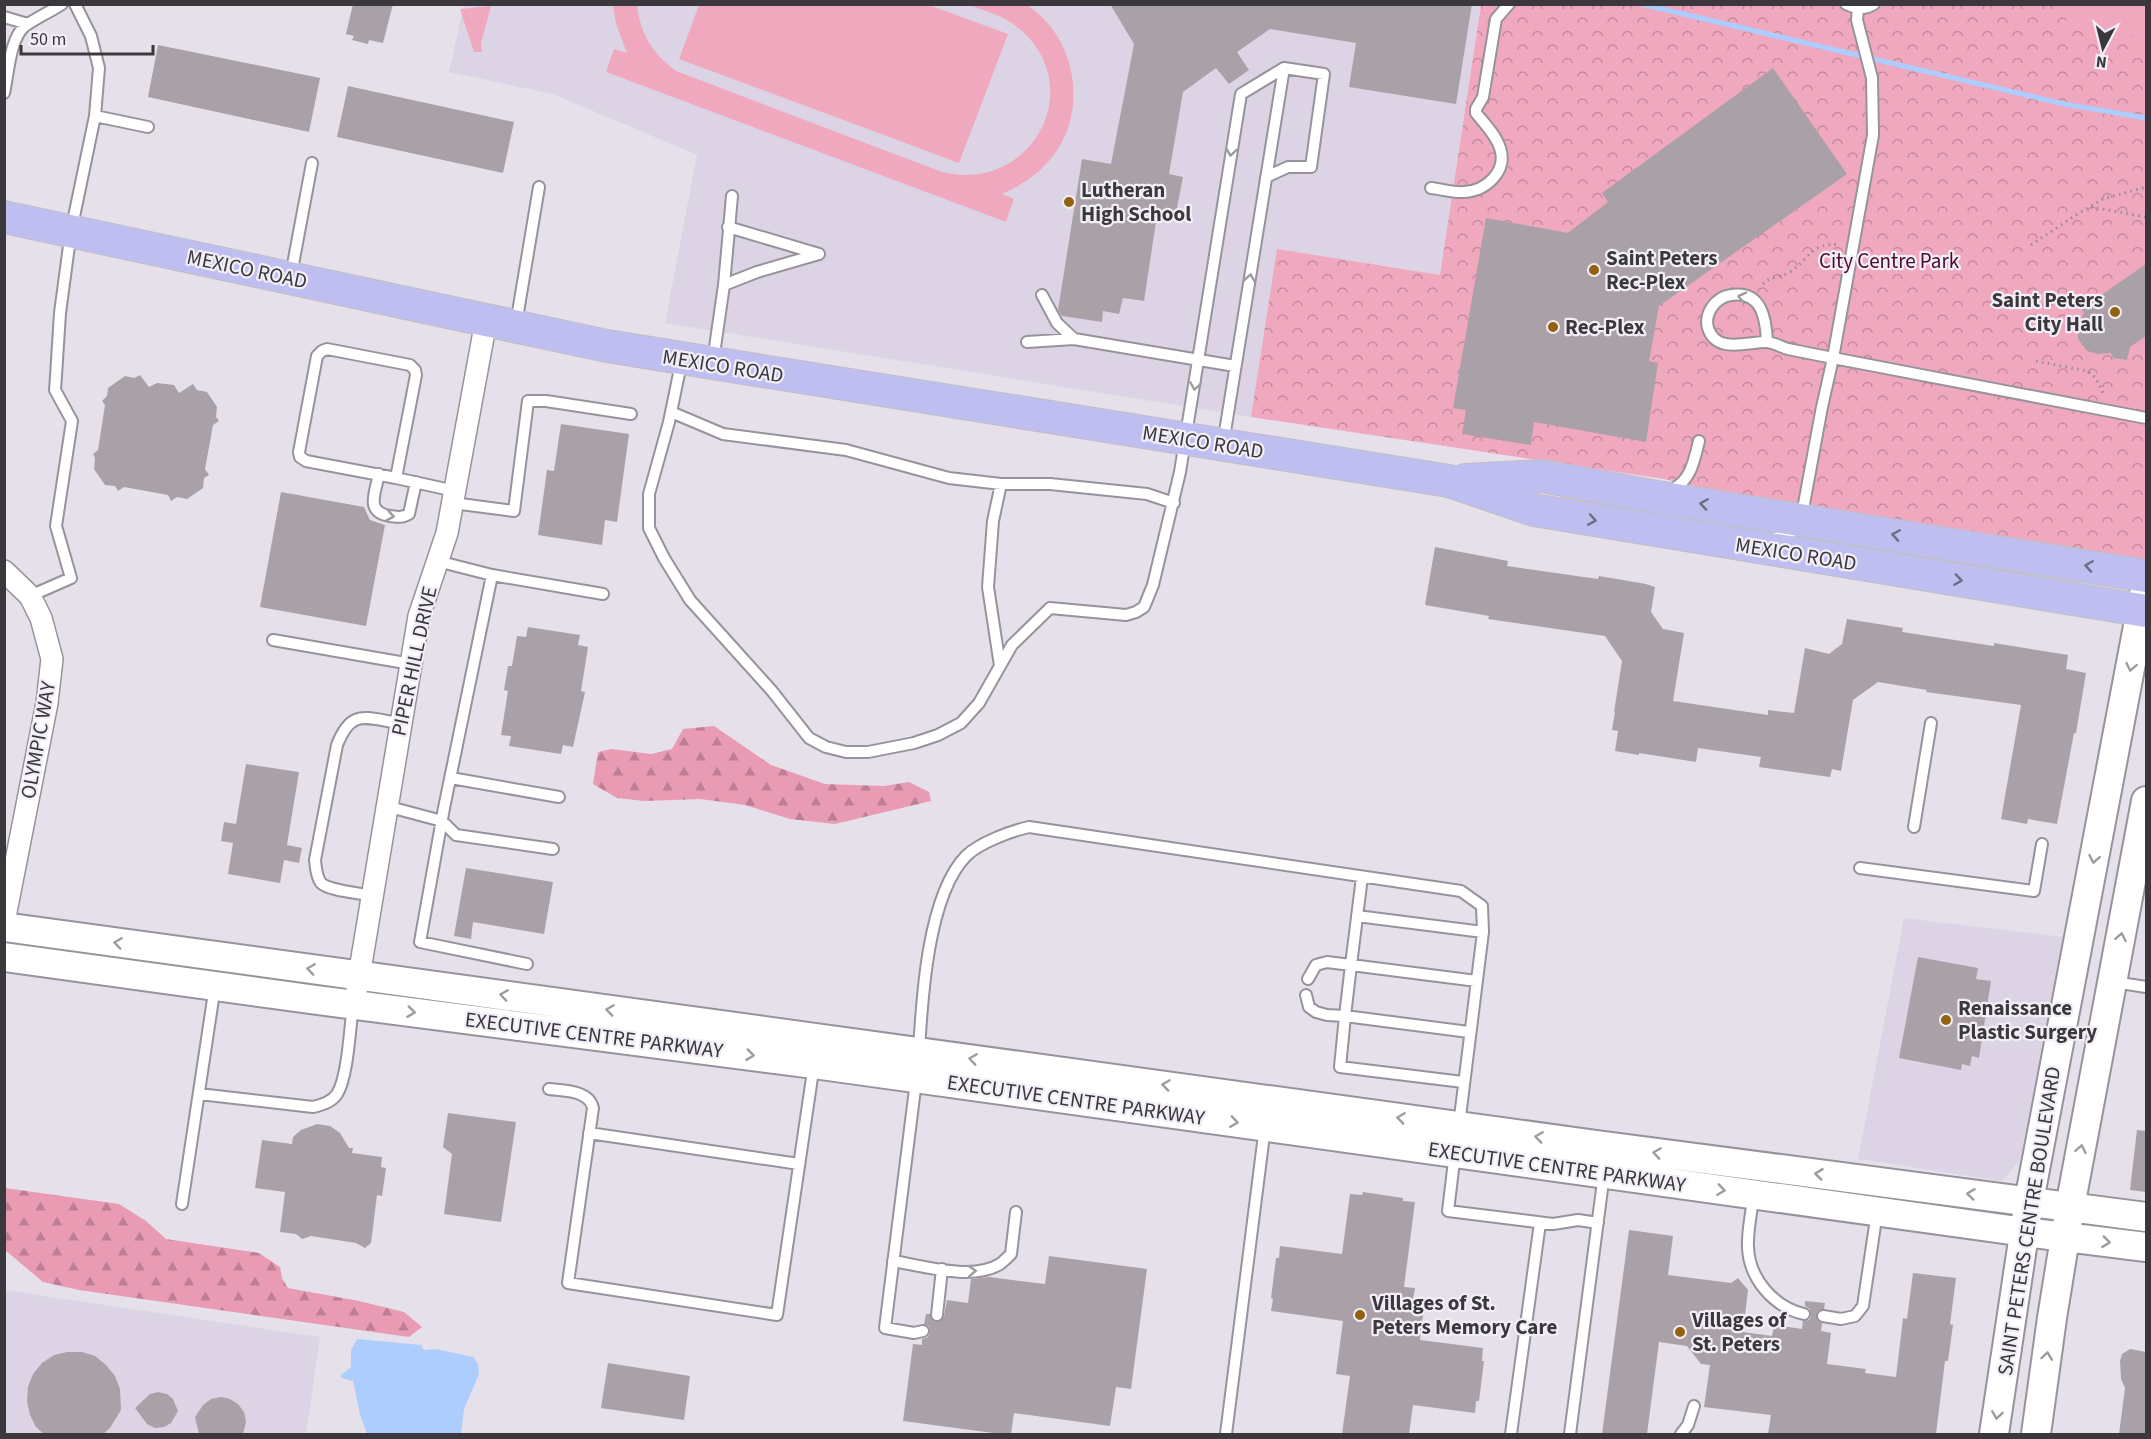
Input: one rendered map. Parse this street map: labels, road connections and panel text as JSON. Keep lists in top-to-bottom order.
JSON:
{
  "streets": {
    "main road": ["MEXICO ROAD"],
    "street": [
      "PIPER HILL DRIVE",
      "OLYMPIC WAY",
      "EXECUTIVE CENTRE PARKWAY",
      "SAINT PETERS CENTRE BOULEVARD"
    ]
  },
  "crossings": [
    ["MEXICO ROAD", "PIPER HILL DRIVE"],
    ["MEXICO ROAD", "SAINT PETERS CENTRE BOULEVARD"],
    ["PIPER HILL DRIVE", "EXECUTIVE CENTRE PARKWAY"],
    ["EXECUTIVE CENTRE PARKWAY", "SAINT PETERS CENTRE BOULEVARD"]
  ],
  "parks": ["City Centre Park"],
  "places": [
    "Lutheran High School",
    "Saint Peters Rec-Plex",
    "Saint Peters City Hall",
    "Rec-Plex",
    "Renaissance Plastic Surgery",
    "Villages of St. Peters Memory Care",
    "Villages of St. Peters"
  ],
  "scale_bar": "50 m",
  "north": "bottom"
}
